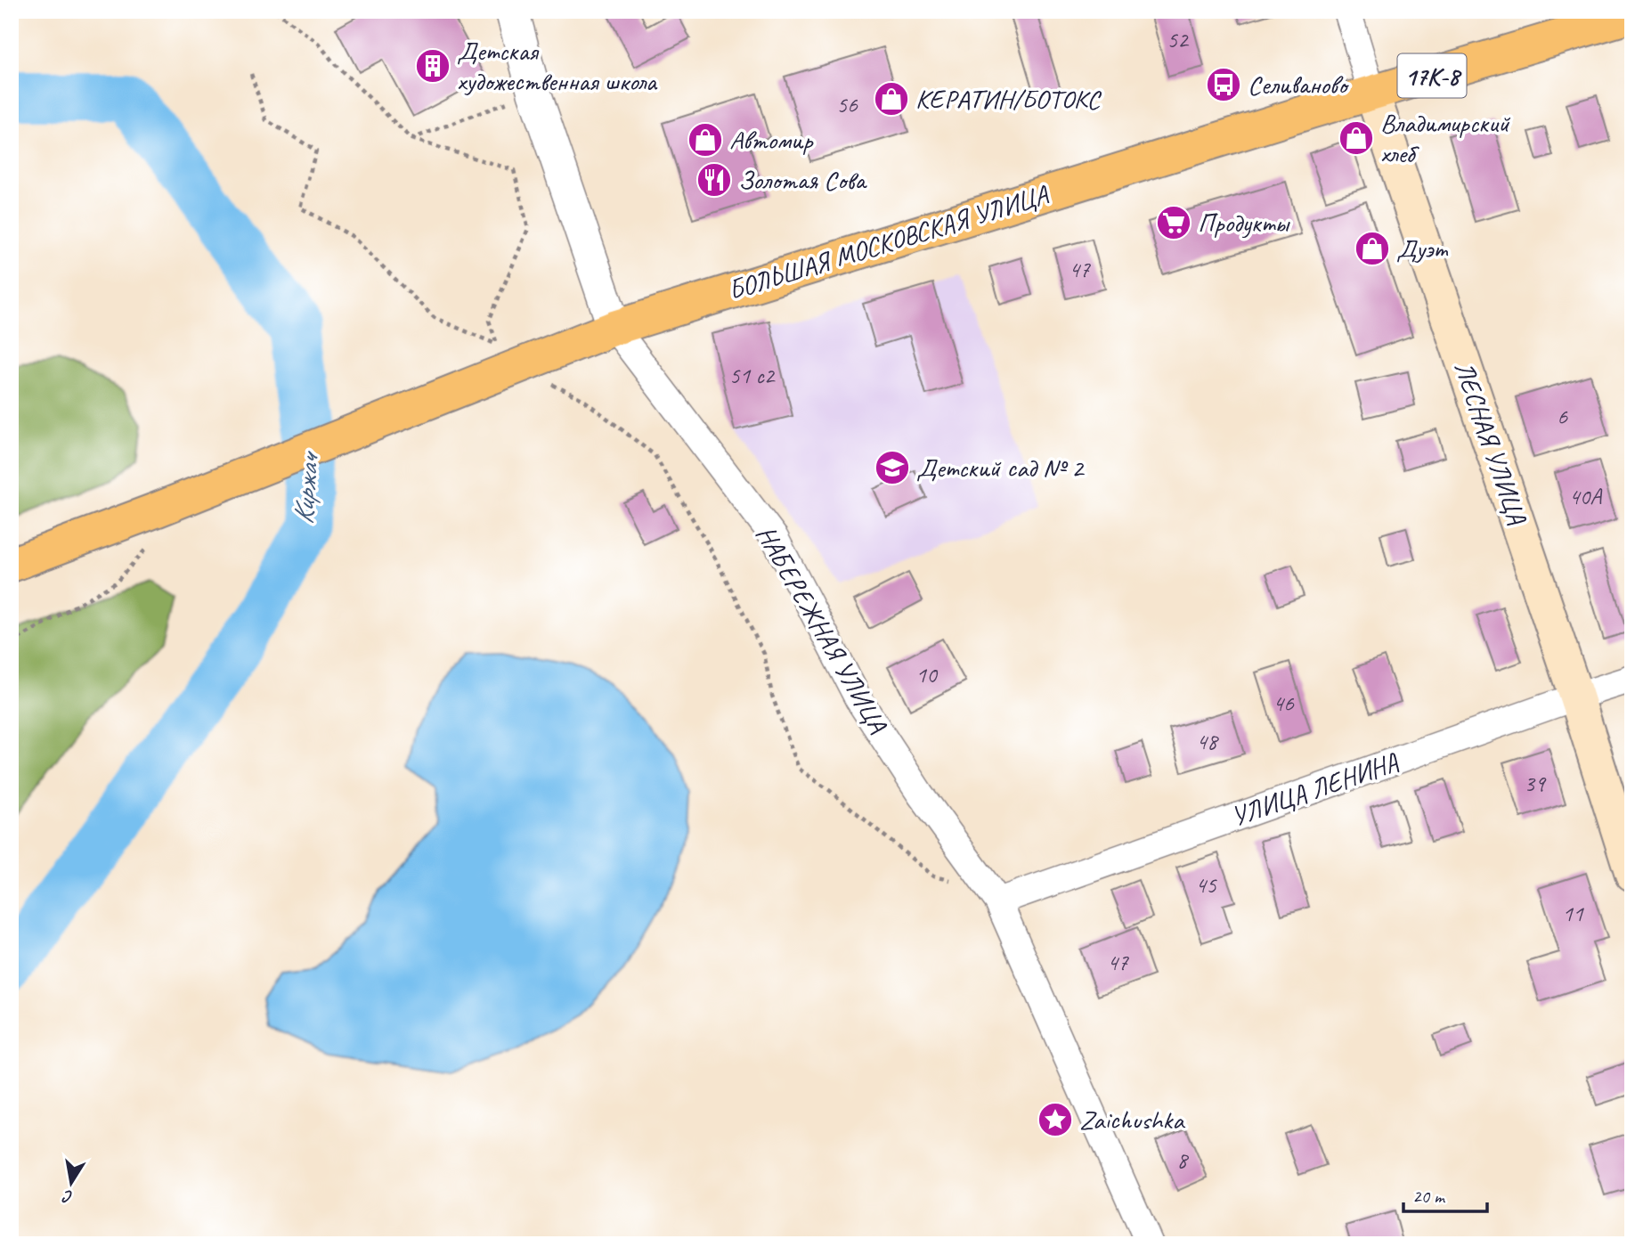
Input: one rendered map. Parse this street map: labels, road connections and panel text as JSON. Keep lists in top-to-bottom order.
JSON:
{
  "streets": {
    "main road": ["17К-8", "БОЛЬШАЯ МОСКОВСКАЯ УЛИЦА", "ЛЕСНАЯ УЛИЦА"],
    "street": ["НАБЕРЕЖНАЯ УЛИЦА", "УЛИЦА ЛЕНИНА"]
  },
  "crossings": [
    ["БОЛЬШАЯ МОСКОВСКАЯ УЛИЦА", "ЛЕСНАЯ УЛИЦА"],
    ["БОЛЬШАЯ МОСКОВСКАЯ УЛИЦА", "НАБЕРЕЖНАЯ УЛИЦА"],
    ["ЛЕСНАЯ УЛИЦА", "УЛИЦА ЛЕНИНА"],
    ["НАБЕРЕЖНАЯ УЛИЦА", "УЛИЦА ЛЕНИНА"]
  ],
  "water": ["Киржач"],
  "places": {
    "building": ["Детская художественная школа"],
    "bus stop": ["Селиваново"],
    "shop": [
      "КЕРАТИН/БОТОКС",
      "Владимирский хлеб",
      "Автомир",
      "Дуэт"
    ],
    "restaurant": ["Золотая Сова"],
    "supermarket": ["Продукты"],
    "school or university": ["Детский сад № 2"],
    "place": ["Zaichushka"]
  },
  "house_numbers": [
    "52",
    "56",
    "47",
    "51 с2",
    "6",
    "40А",
    "10",
    "46",
    "48",
    "39",
    "45",
    "11",
    "47",
    "8"
  ],
  "scale_bar": "20 m",
  "north": "bottom"
}
